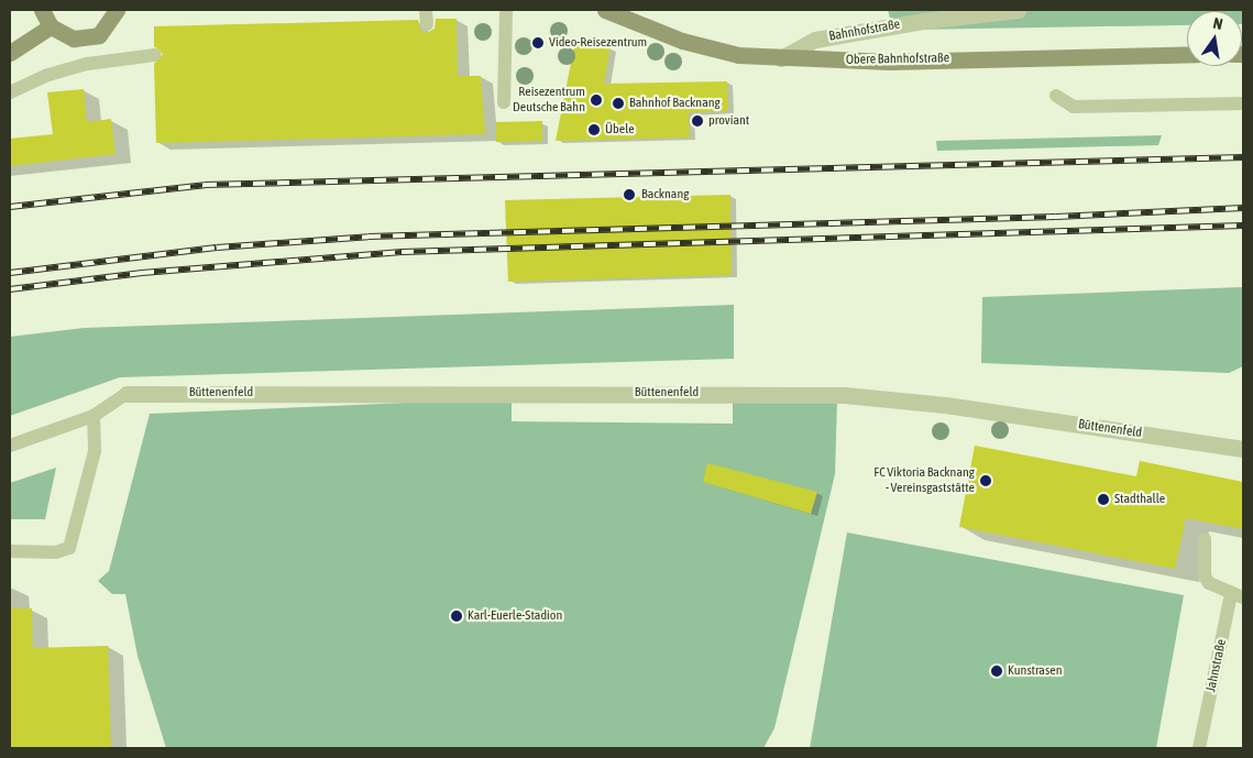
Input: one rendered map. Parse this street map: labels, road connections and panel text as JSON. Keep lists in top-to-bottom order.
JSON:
{
  "streets": {
    "street": ["Bahnhofstraße", "Obere Bahnhofstraße", "Büttenenfeld"],
    "lane": ["Jahnstraße"]
  },
  "crossings": [
    ["Bahnhofstraße", "Obere Bahnhofstraße"]
  ],
  "places": [
    "Video-Reisezentrum",
    "Reisezentrum Deutsche Bahn",
    "Bahnhof Backnang",
    "proviant",
    "Übele",
    "Backnang",
    "FC Viktoria Backnang - Vereinsgaststätte",
    "Stadthalle",
    "Karl-Euerle-Stadion",
    "Kunstrasen"
  ],
  "north": "top"
}
